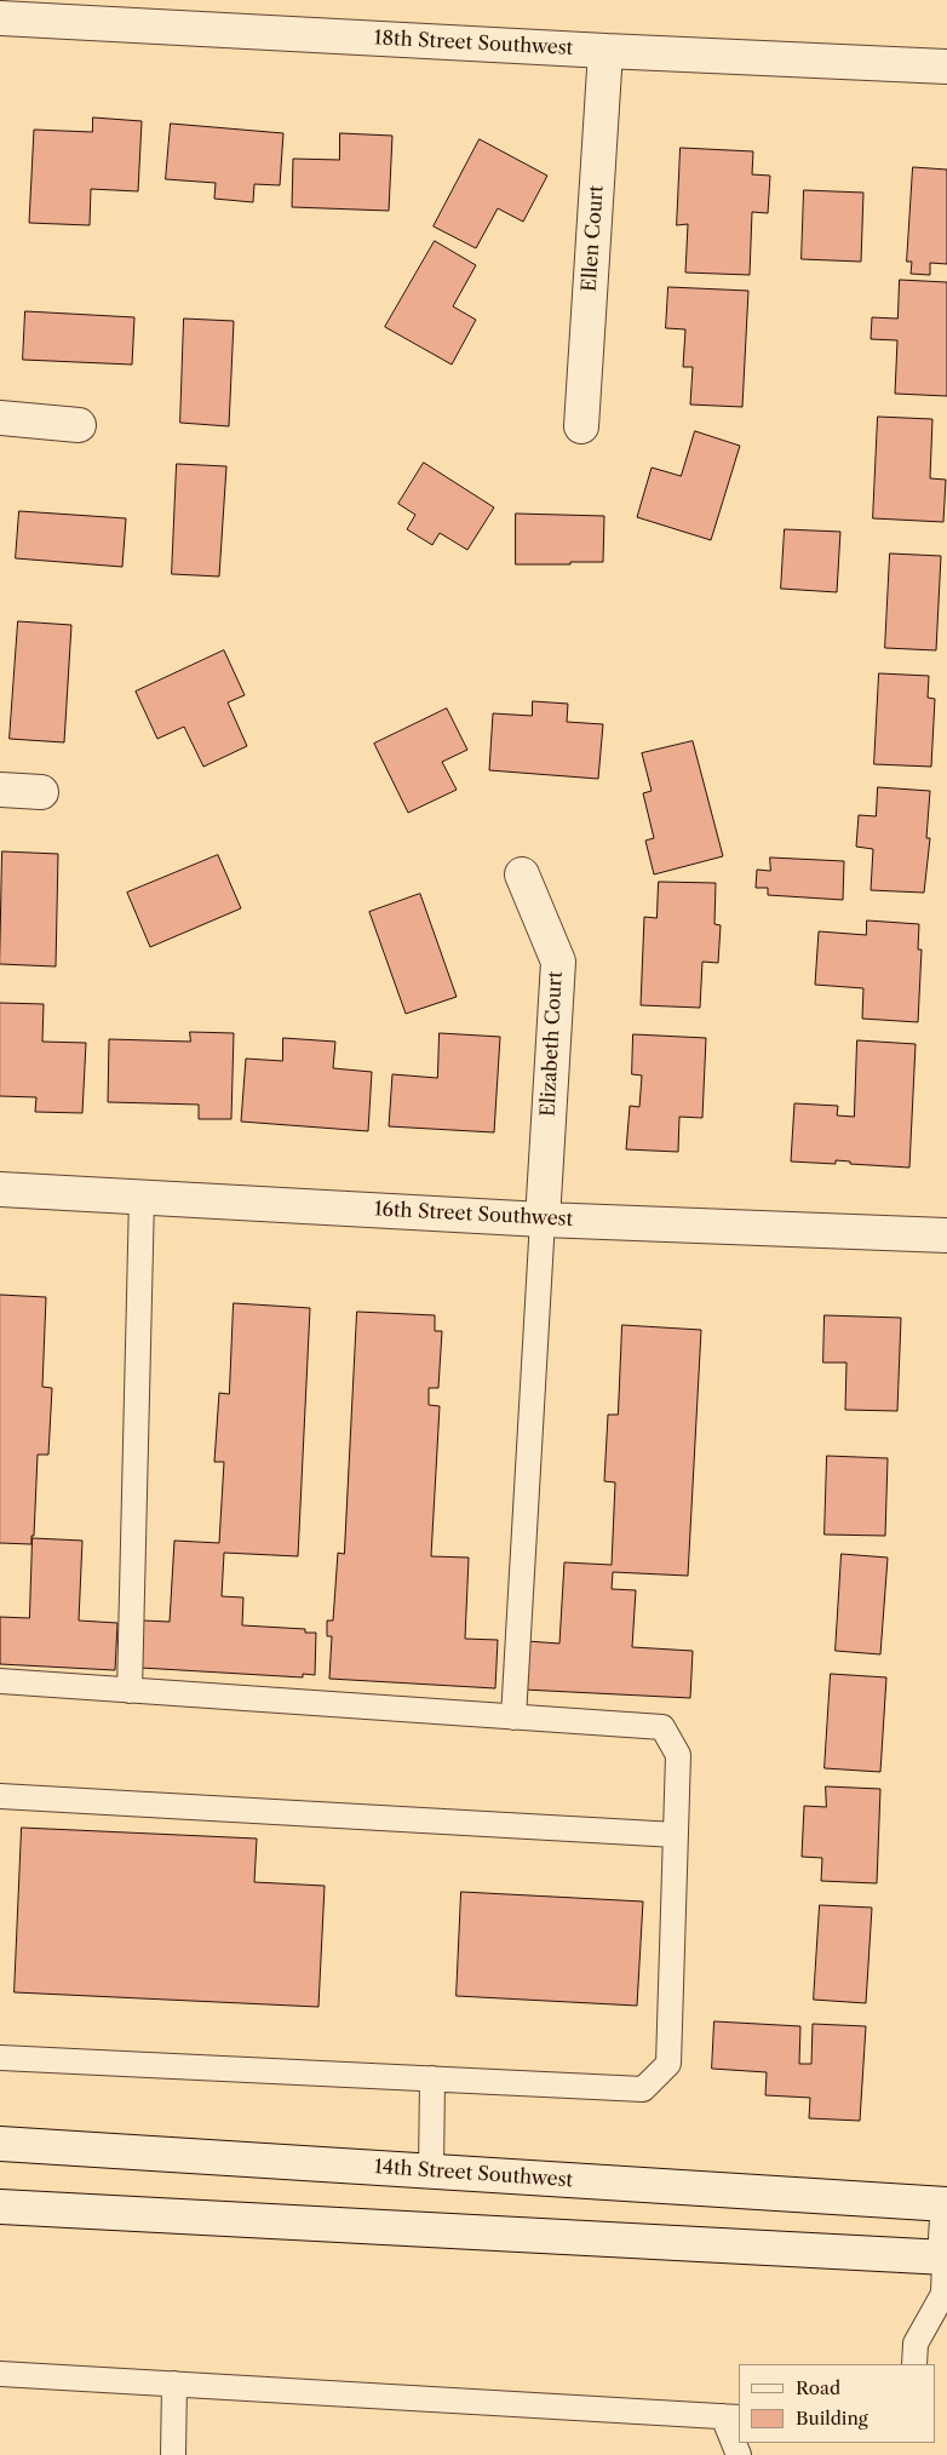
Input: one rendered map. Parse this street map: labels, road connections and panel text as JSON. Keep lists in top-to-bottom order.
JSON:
{
  "streets": {
    "street": [
      "18th Street Southwest",
      "Ellen Court",
      "Elizabeth Court",
      "16th Street Southwest",
      "14th Street Southwest"
    ]
  },
  "crossings": [
    ["18th Street Southwest", "Ellen Court"],
    ["Elizabeth Court", "16th Street Southwest"]
  ],
  "legend": ["Road", "Building"]
}
